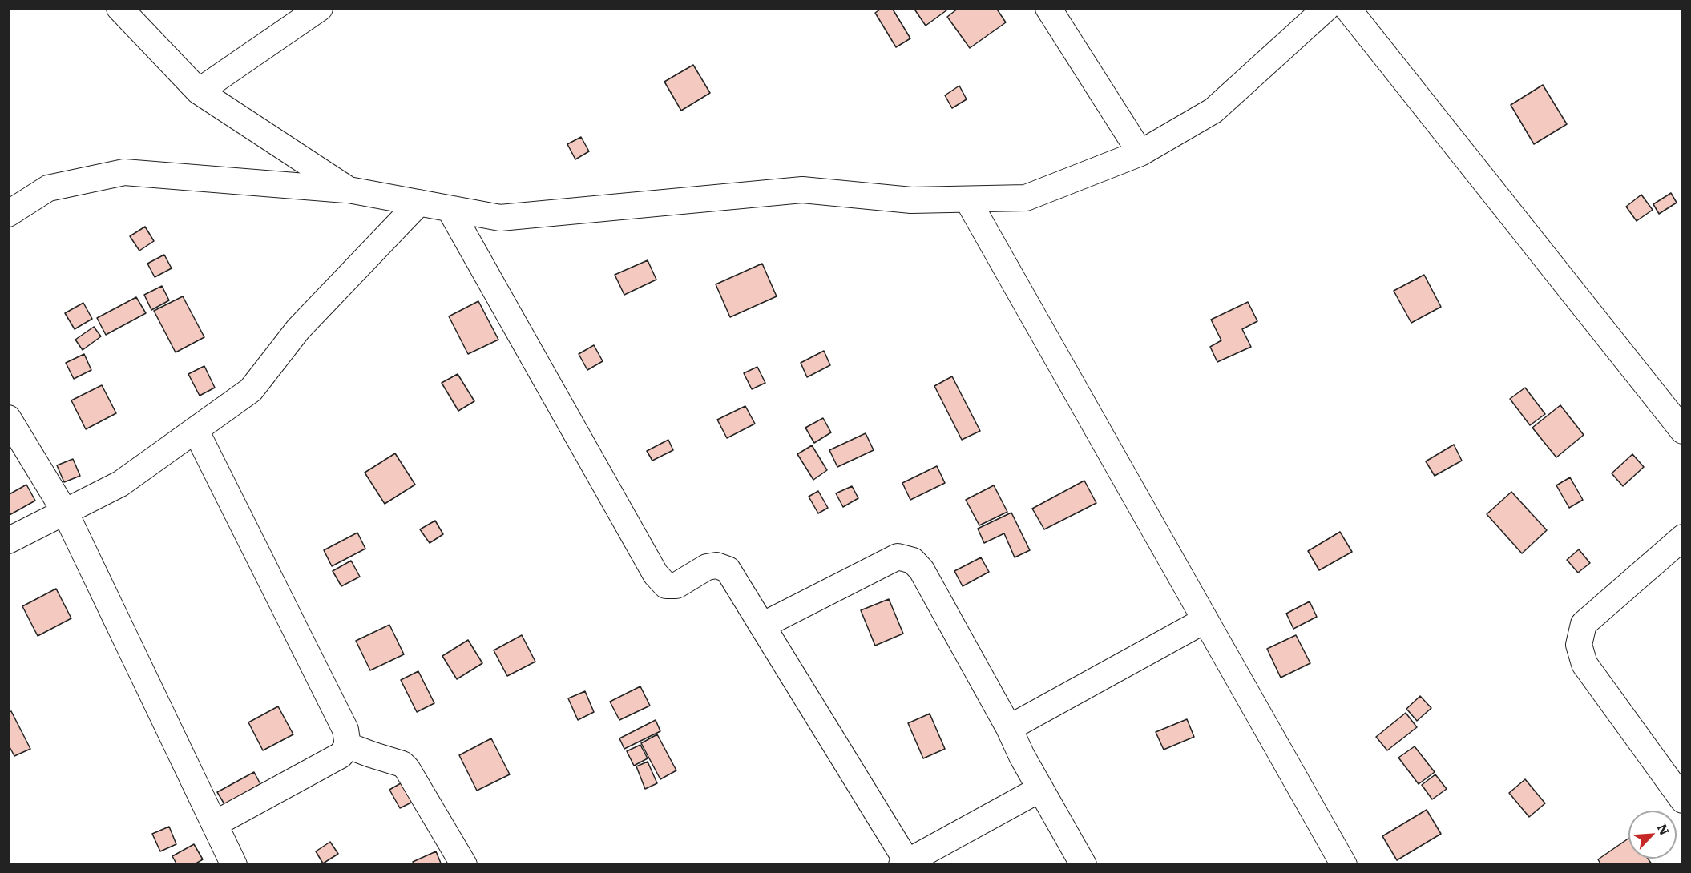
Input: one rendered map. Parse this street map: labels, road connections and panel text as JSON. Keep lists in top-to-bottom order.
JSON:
{
  "north": "top right"
}
